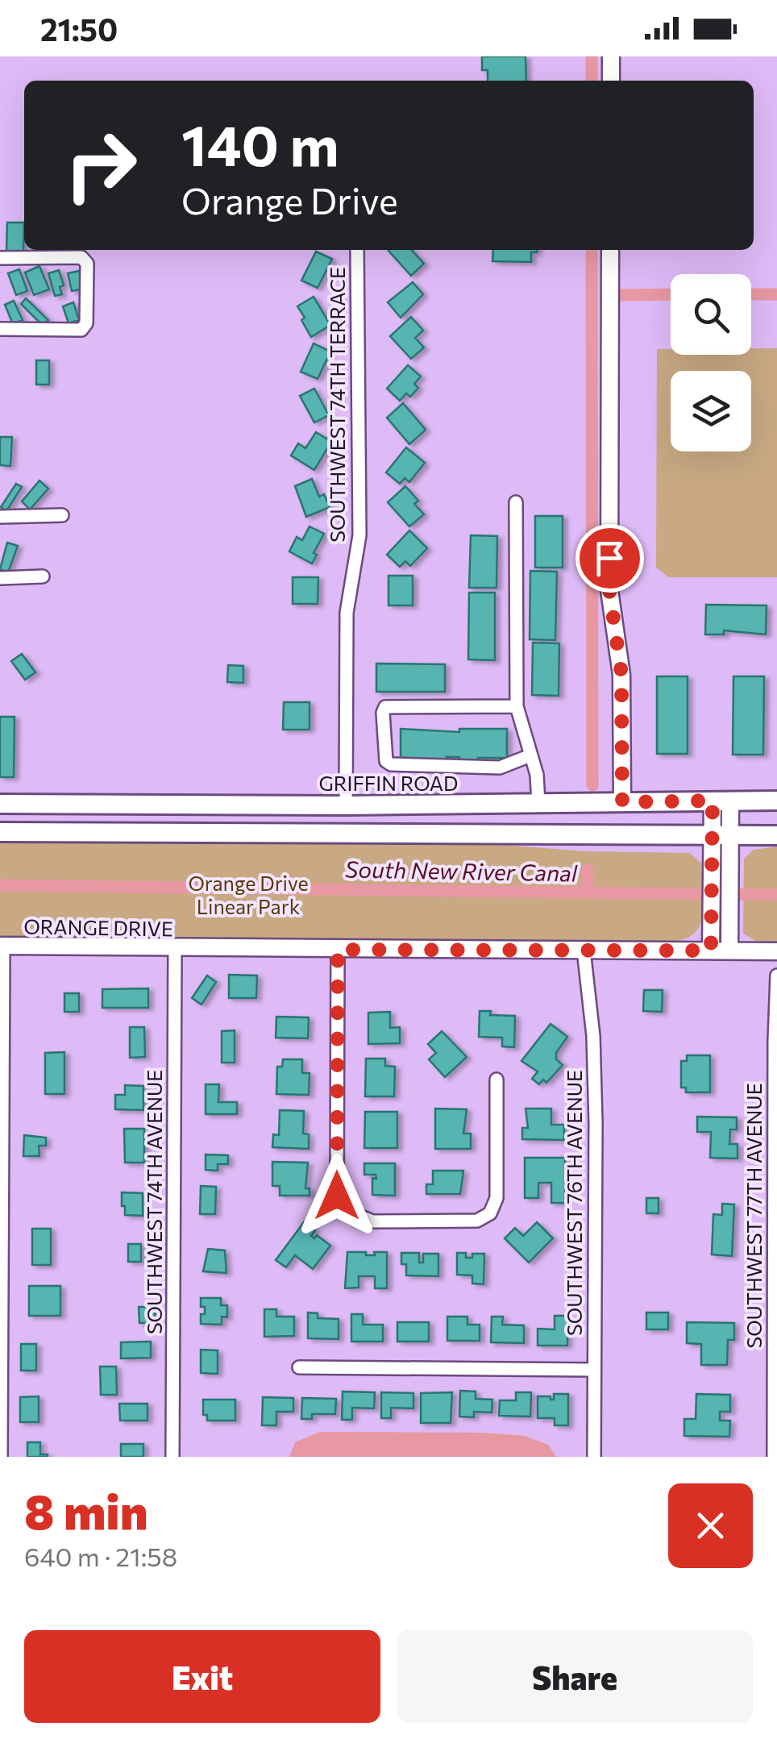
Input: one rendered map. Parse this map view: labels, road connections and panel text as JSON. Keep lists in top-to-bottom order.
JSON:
{
  "streets": {
    "main road": ["GRIFFIN ROAD"],
    "street": [
      "SOUTHWEST 74TH TERRACE",
      "ORANGE DRIVE",
      "SOUTHWEST 74TH AVENUE",
      "SOUTHWEST 76TH AVENUE",
      "SOUTHWEST 77TH AVENUE"
    ]
  },
  "crossings": [
    ["SOUTHWEST 74TH TERRACE", "GRIFFIN ROAD"],
    ["ORANGE DRIVE", "SOUTHWEST 74TH AVENUE"],
    ["ORANGE DRIVE", "SOUTHWEST 76TH AVENUE"]
  ],
  "water": ["South New River Canal"],
  "parks": ["Orange Drive Linear Park"],
  "page": {
    "status": "21:50",
    "turn": ["140 m", "Orange Drive"],
    "heading": ["8 min", "640 m · 21:58"],
    "buttons": ["Exit", "Share"]
  }
}
